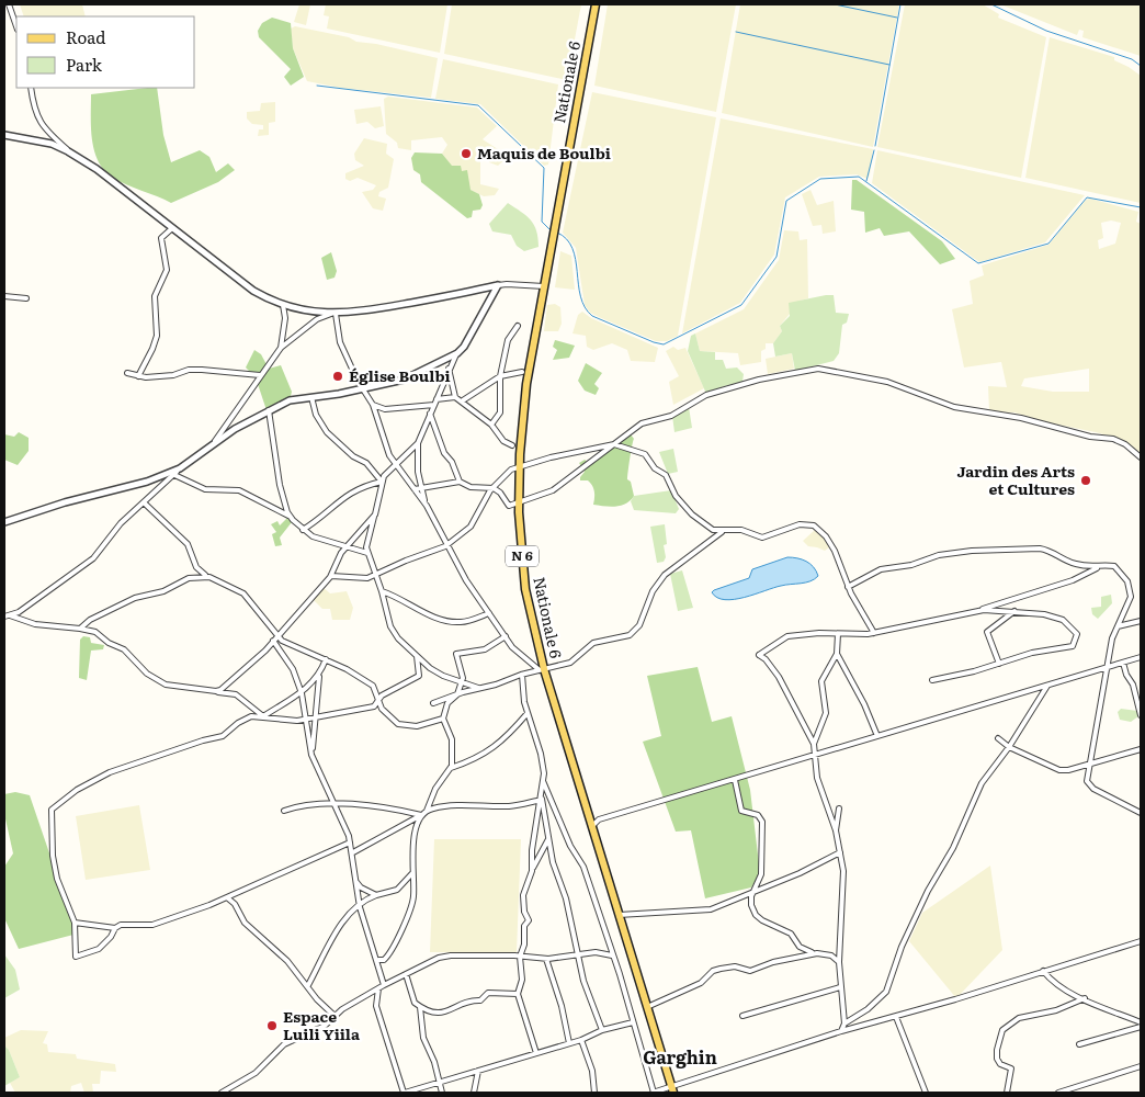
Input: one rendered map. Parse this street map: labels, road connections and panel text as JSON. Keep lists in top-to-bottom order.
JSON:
{
  "streets": {
    "main road": ["Nationale 6", "N 6"]
  },
  "districts": ["Garghin"],
  "places": [
    "Maquis de Boulbi",
    "Église Boulbi",
    "Jardin des Arts et Cultures",
    "Espace Luili Yiila"
  ],
  "legend": ["Road", "Park"]
}
